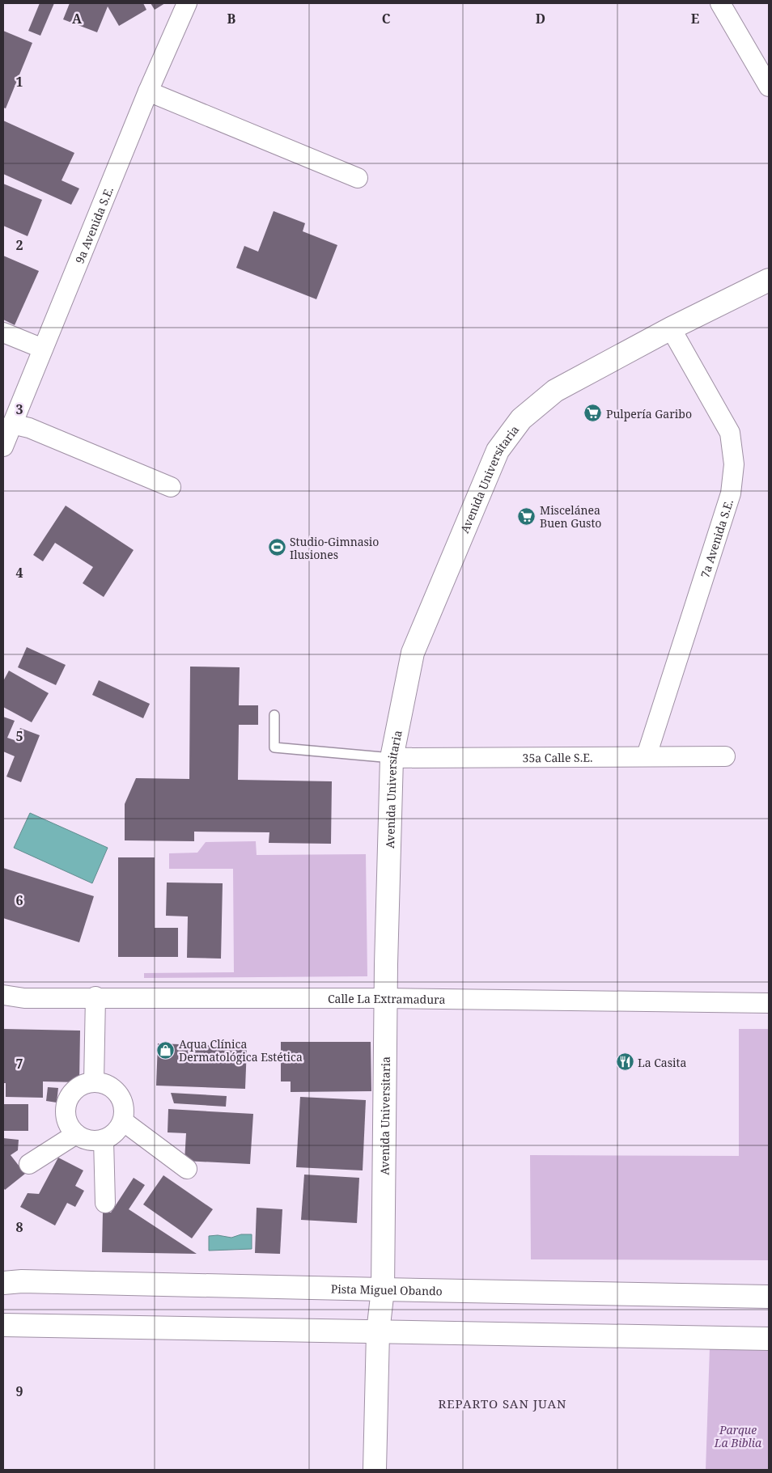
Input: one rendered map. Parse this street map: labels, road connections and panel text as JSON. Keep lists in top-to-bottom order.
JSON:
{
  "streets": {
    "main road": ["Avenida Universitaria", "Pista Miguel Obando"],
    "street": [
      "9a Avenida S.E.",
      "7a Avenida S.E.",
      "35a Calle S.E.",
      "Calle La Extramadura"
    ]
  },
  "crossings": [
    ["Avenida Universitaria", "7a Avenida S.E."],
    ["Avenida Universitaria", "35a Calle S.E."],
    ["Avenida Universitaria", "Calle La Extramadura"],
    ["Avenida Universitaria", "Pista Miguel Obando"],
    ["7a Avenida S.E.", "35a Calle S.E."]
  ],
  "districts": ["REPARTO SAN JUAN"],
  "parks": ["Parque La Biblia"],
  "places": {
    "supermarket": ["Pulpería Garibo", "Miscelánea Buen Gusto"],
    "sports": ["Studio-Gimnasio Ilusiones"],
    "shop": ["Aqua Clínica Dermatológica Estética"],
    "restaurant": ["La Casita"]
  },
  "grid": {
    "columns": [
      "A",
      "B",
      "C",
      "D",
      "E"
    ],
    "rows": [
      "1",
      "2",
      "3",
      "4",
      "5",
      "6",
      "7",
      "8",
      "9"
    ]
  }
}
